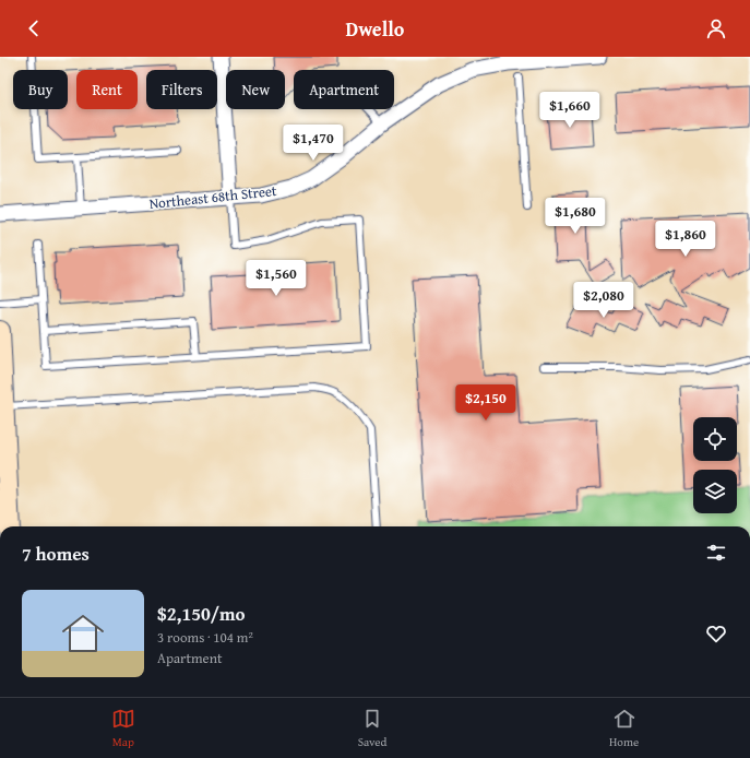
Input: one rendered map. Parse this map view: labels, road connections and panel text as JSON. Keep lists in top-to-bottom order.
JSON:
{
  "streets": {
    "street": ["Northeast 68th Street"]
  },
  "page": {
    "header": "Dwello",
    "chip": [
      "Buy",
      "Rent",
      "Filters",
      "New",
      "Apartment"
    ],
    "price": [
      "$1,660",
      "$1,470",
      "$1,680",
      "$1,860",
      "$1,560",
      "$2,080",
      "$2,150"
    ],
    "heading": "7 homes",
    "list": [
      {
        "name": "$2,150/mo",
        "note": "3 rooms · 104 m² · Apartment"
      }
    ],
    "tabs": ["Map", "Saved", "Home"]
  }
}
